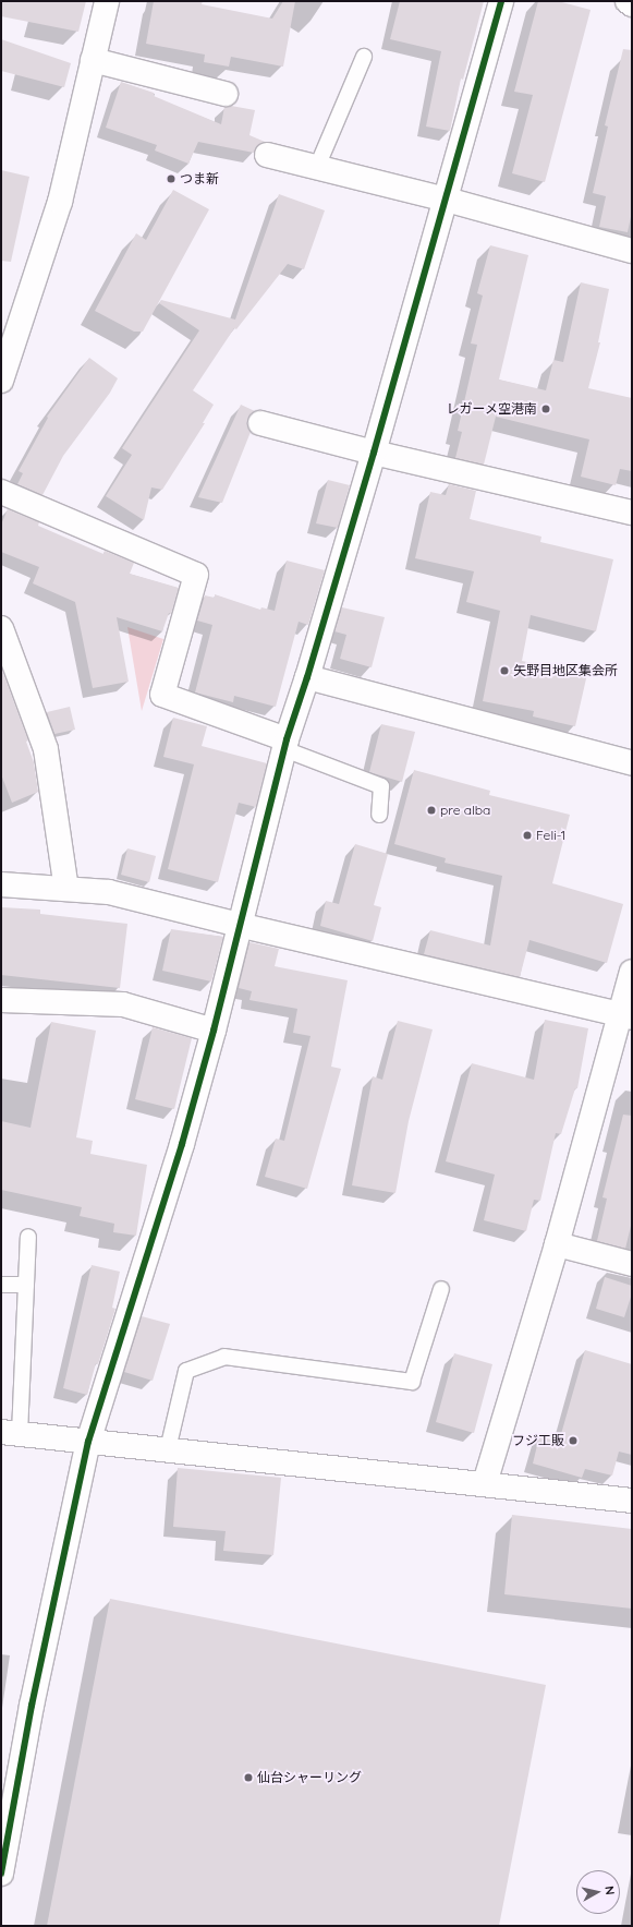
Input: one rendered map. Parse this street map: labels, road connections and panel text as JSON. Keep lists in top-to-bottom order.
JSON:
{
  "places": [
    "つま新",
    "レガーメ空港南",
    "矢野目地区集会所",
    "pre alba",
    "Feli-1",
    "フジ工販",
    "仙台シャーリング"
  ],
  "north": "right"
}
